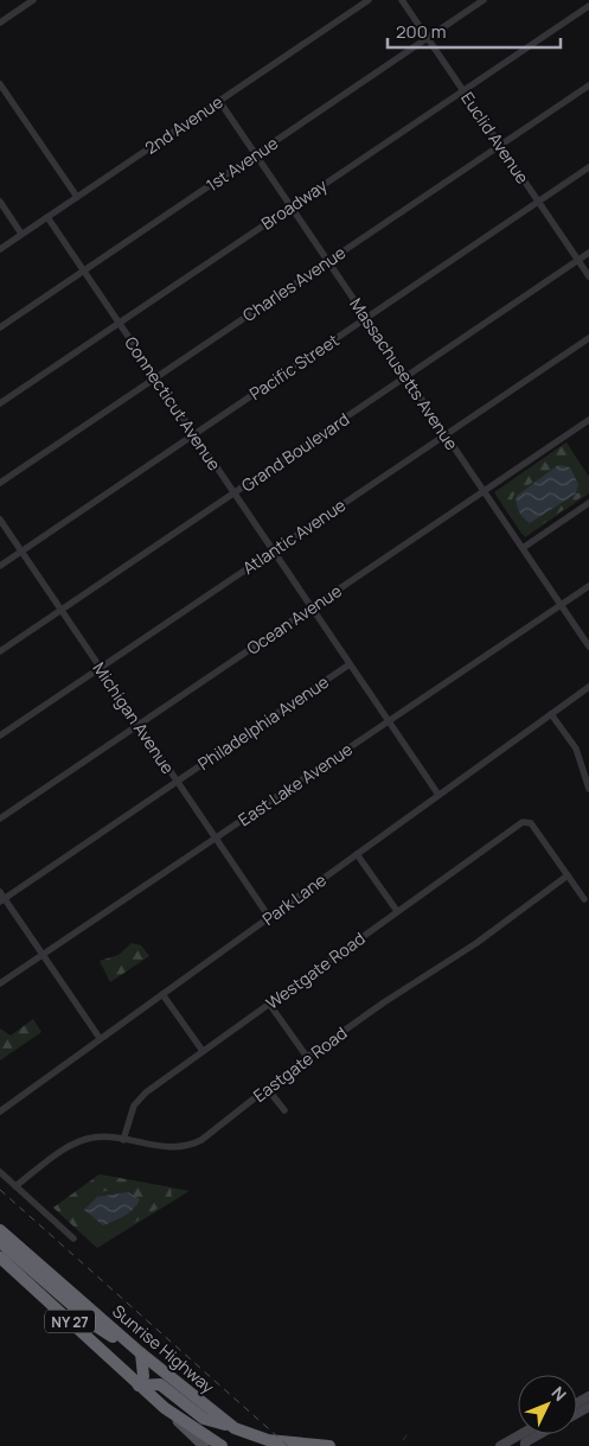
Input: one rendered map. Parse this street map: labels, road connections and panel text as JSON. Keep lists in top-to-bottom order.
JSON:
{
  "streets": {
    "highway": ["NY 27", "Sunrise Highway"],
    "street": [
      "2nd Avenue",
      "Euclid Avenue",
      "1st Avenue",
      "Broadway",
      "Charles Avenue",
      "Pacific Street",
      "Massachusetts Avenue",
      "Connecticut Avenue",
      "Grand Boulevard",
      "Atlantic Avenue",
      "Ocean Avenue",
      "Michigan Avenue",
      "Philadelphia Avenue",
      "East Lake Avenue",
      "Park Lane",
      "Westgate Road",
      "Eastgate Road"
    ]
  },
  "crossings": [
    ["2nd Avenue", "Massachusetts Avenue"],
    ["2nd Avenue", "Connecticut Avenue"],
    ["Euclid Avenue", "1st Avenue"],
    ["Euclid Avenue", "Broadway"],
    ["Euclid Avenue", "Charles Avenue"],
    ["Euclid Avenue", "Pacific Street"],
    ["Euclid Avenue", "Grand Boulevard"],
    ["1st Avenue", "Massachusetts Avenue"],
    ["1st Avenue", "Connecticut Avenue"],
    ["Broadway", "Massachusetts Avenue"],
    ["Broadway", "Connecticut Avenue"],
    ["Charles Avenue", "Massachusetts Avenue"],
    ["Charles Avenue", "Connecticut Avenue"],
    ["Pacific Street", "Massachusetts Avenue"],
    ["Pacific Street", "Connecticut Avenue"],
    ["Pacific Street", "Michigan Avenue"],
    ["Massachusetts Avenue", "Grand Boulevard"],
    ["Massachusetts Avenue", "Atlantic Avenue"],
    ["Massachusetts Avenue", "Ocean Avenue"],
    ["Massachusetts Avenue", "East Lake Avenue"],
    ["Connecticut Avenue", "Grand Boulevard"],
    ["Connecticut Avenue", "Atlantic Avenue"],
    ["Connecticut Avenue", "Ocean Avenue"],
    ["Connecticut Avenue", "Philadelphia Avenue"],
    ["Connecticut Avenue", "East Lake Avenue"],
    ["Connecticut Avenue", "Park Lane"],
    ["Grand Boulevard", "Michigan Avenue"],
    ["Atlantic Avenue", "Michigan Avenue"],
    ["Ocean Avenue", "Michigan Avenue"],
    ["Michigan Avenue", "Philadelphia Avenue"],
    ["Michigan Avenue", "East Lake Avenue"],
    ["Michigan Avenue", "Park Lane"],
    ["Westgate Road", "Eastgate Road"]
  ],
  "scale_bar": "200 m",
  "north": "top right"
}
